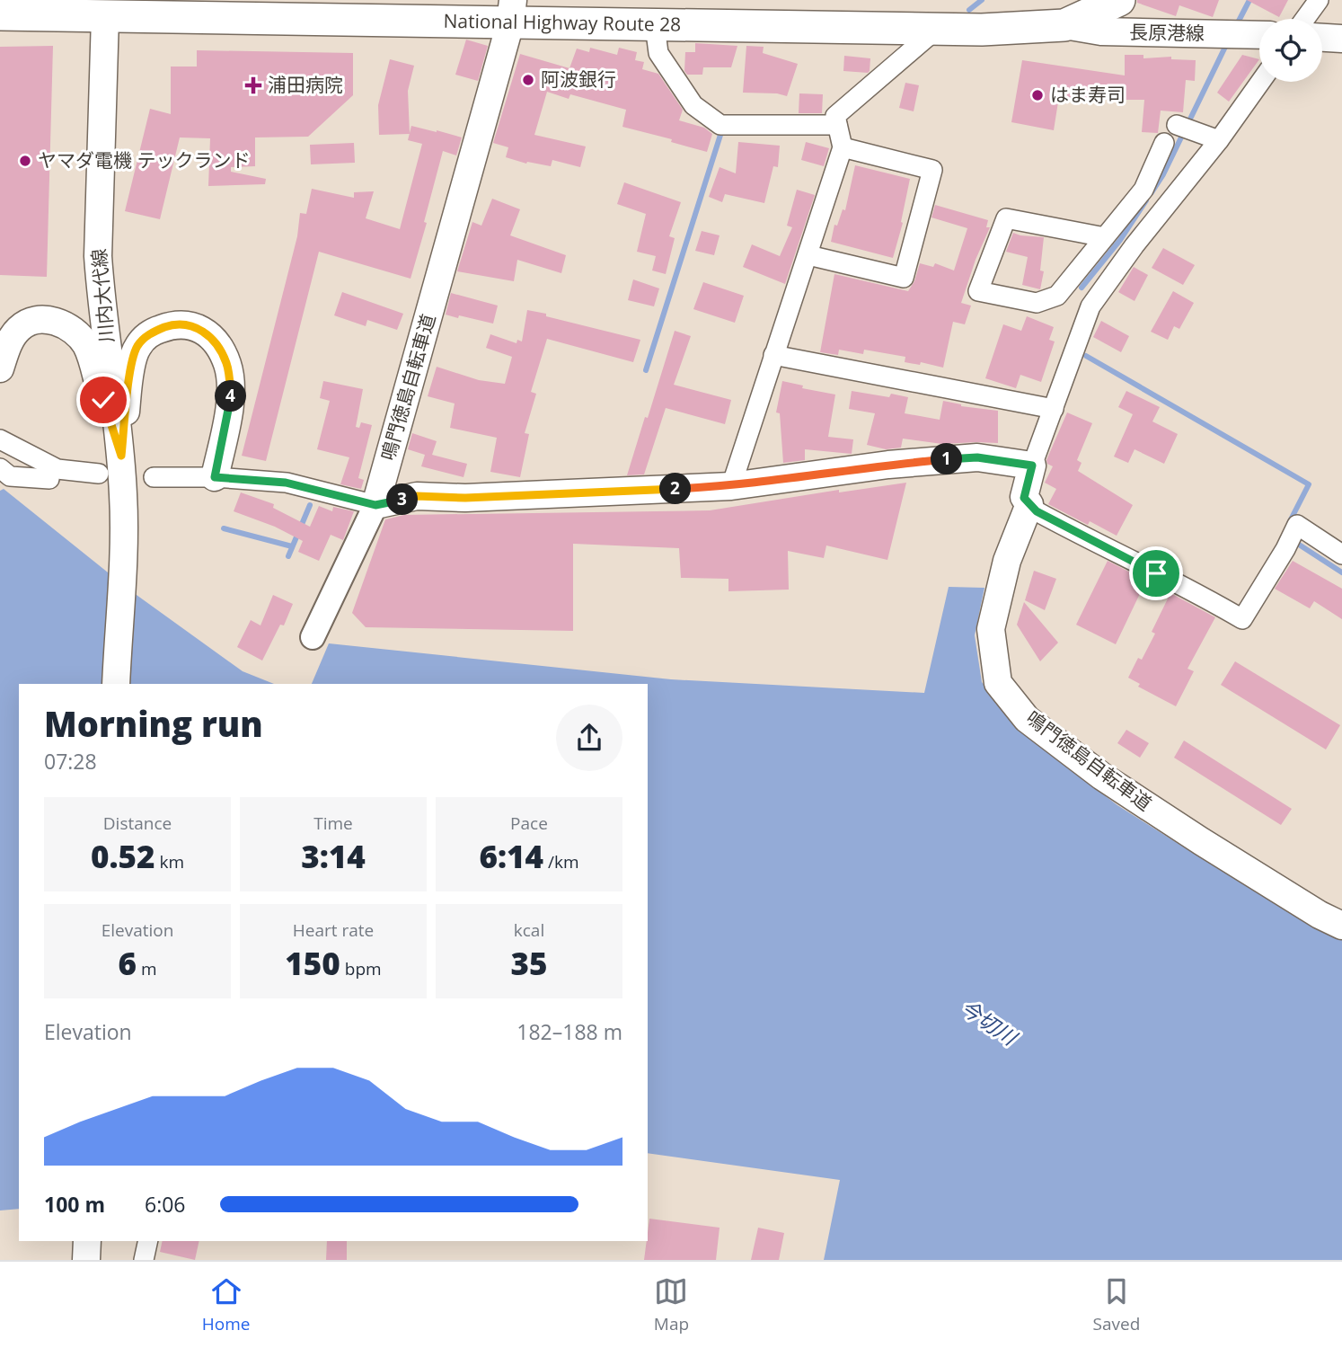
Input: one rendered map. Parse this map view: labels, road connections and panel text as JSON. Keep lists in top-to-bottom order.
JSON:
{
  "streets": {
    "highway": ["National Highway Route 28"],
    "main road": ["長原港線", "川内大代線", "鳴門徳島自転車道"]
  },
  "crossings": [
    ["National Highway Route 28", "長原港線"],
    ["National Highway Route 28", "川内大代線"],
    ["National Highway Route 28", "鳴門徳島自転車道"]
  ],
  "water": ["今切川"],
  "places": {
    "other": ["阿波銀行", "はま寿司", "ヤマダ電機 テックランド"],
    "health": ["浦田病院"]
  },
  "page": {
    "pins": [
      "4",
      "1",
      "2",
      "3"
    ],
    "heading": ["Morning run", "07:28"],
    "stats": [
      ["Distance", "0.52 km"],
      ["Time", "3:14"],
      ["Pace", "6:14 /km"],
      ["Elevation", "6 m"],
      ["Heart rate", "150 bpm"],
      ["kcal", "35"]
    ],
    "chart": ["Elevation", "182–188 m"],
    "list": [
      {
        "name": "100 m",
        "note": "6:06"
      }
    ],
    "tabs": ["Home", "Map", "Saved"]
  }
}
